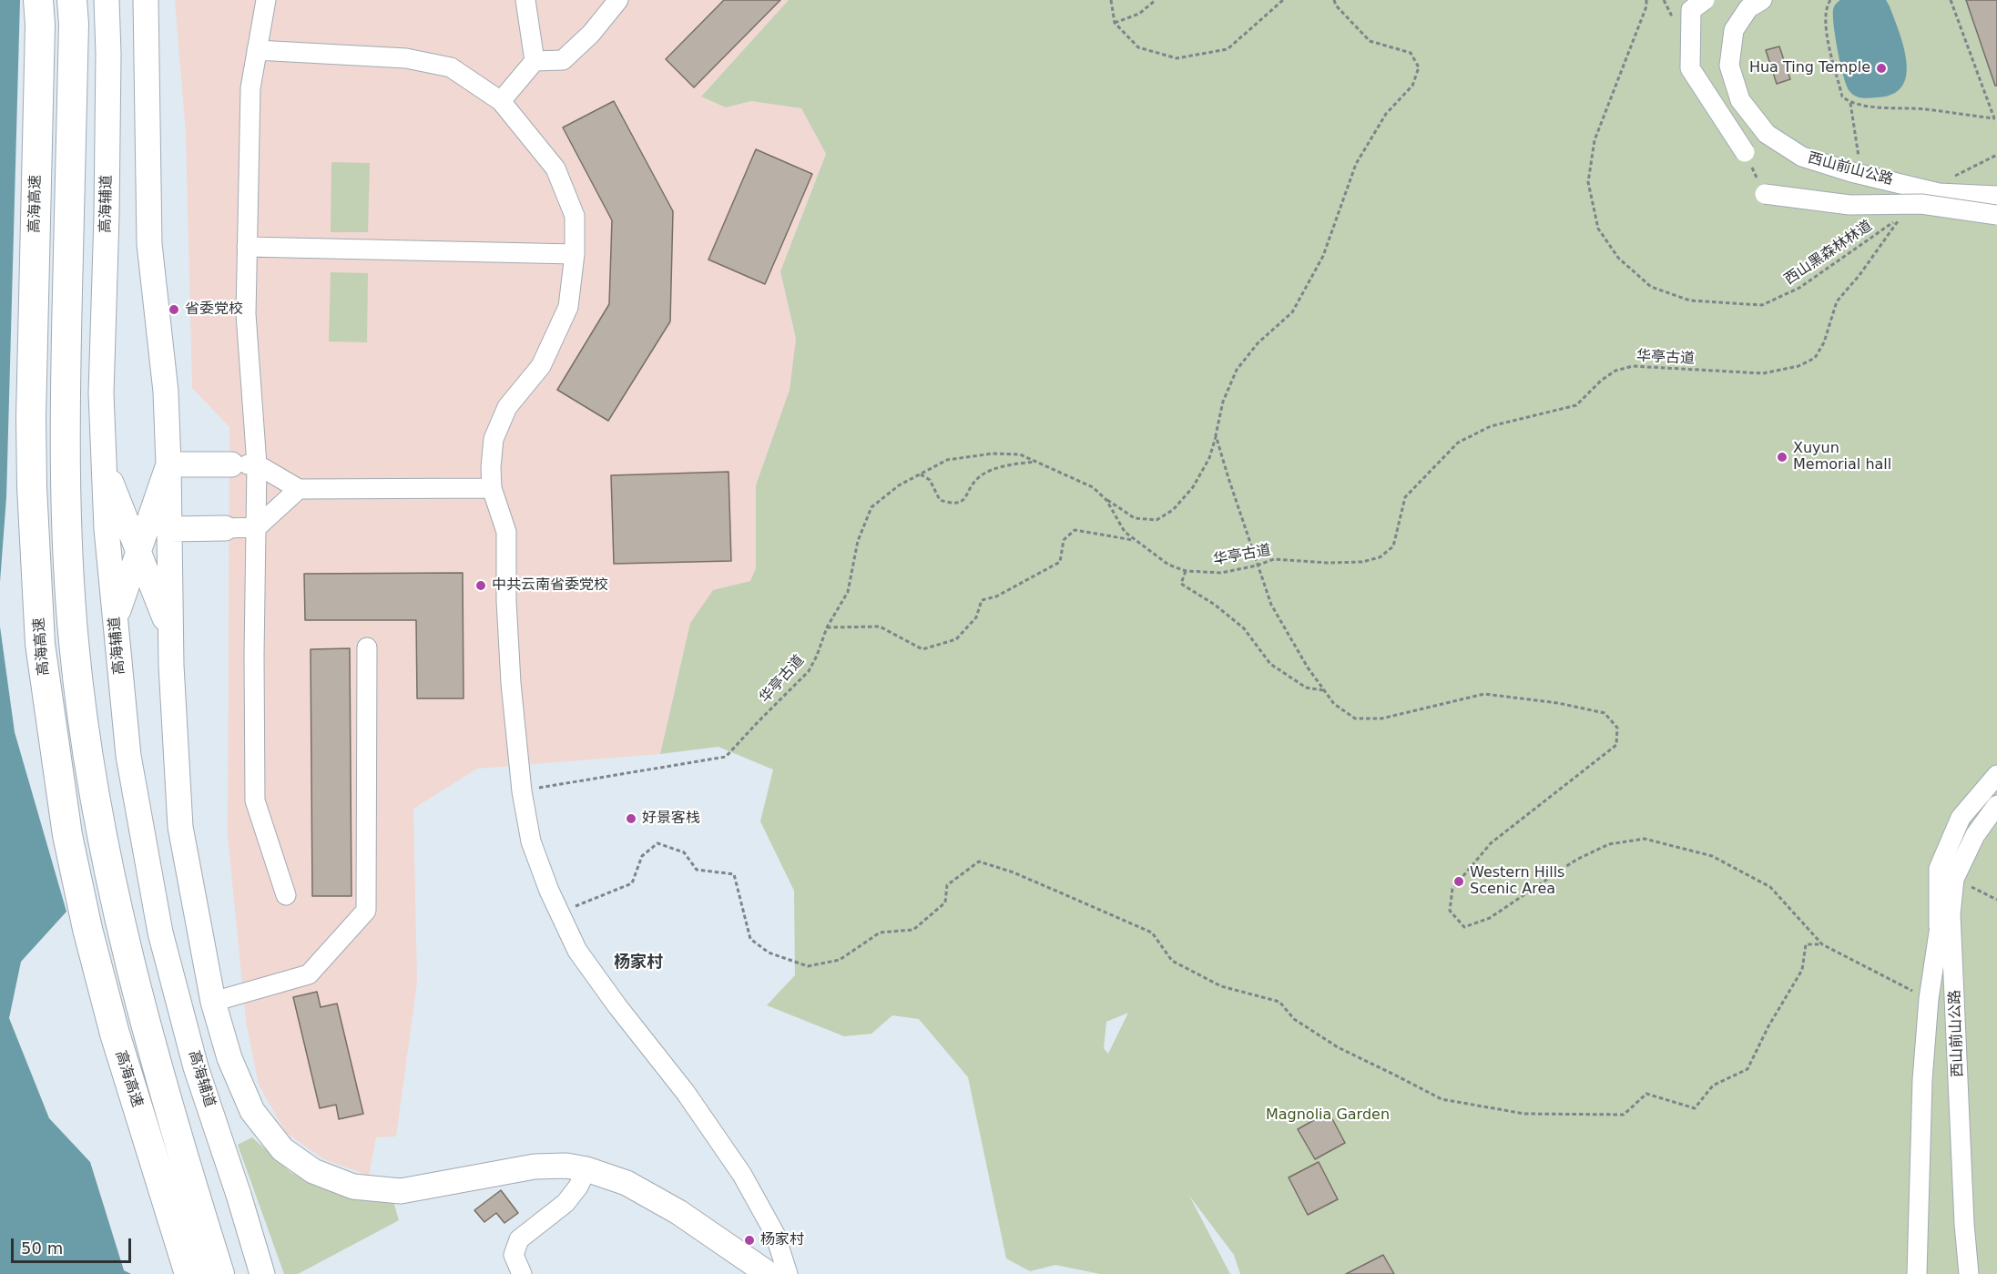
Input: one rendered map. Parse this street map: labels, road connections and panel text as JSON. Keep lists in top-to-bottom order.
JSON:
{
  "streets": {
    "highway": ["高海高速"],
    "main road": ["高海辅道"],
    "street": ["西山前山公路"],
    "path": ["西山黑森林林道", "华亭古道"]
  },
  "crossings": [
    ["西山黑森林林道", "华亭古道"]
  ],
  "districts": ["杨家村"],
  "parks": ["Magnolia Garden"],
  "places": [
    "Hua Ting Temple",
    "省委党校",
    "Xuyun Memorial hall",
    "中共云南省委党校",
    "好景客栈",
    "Western Hills Scenic Area",
    "杨家村"
  ],
  "scale_bar": "50 m"
}
